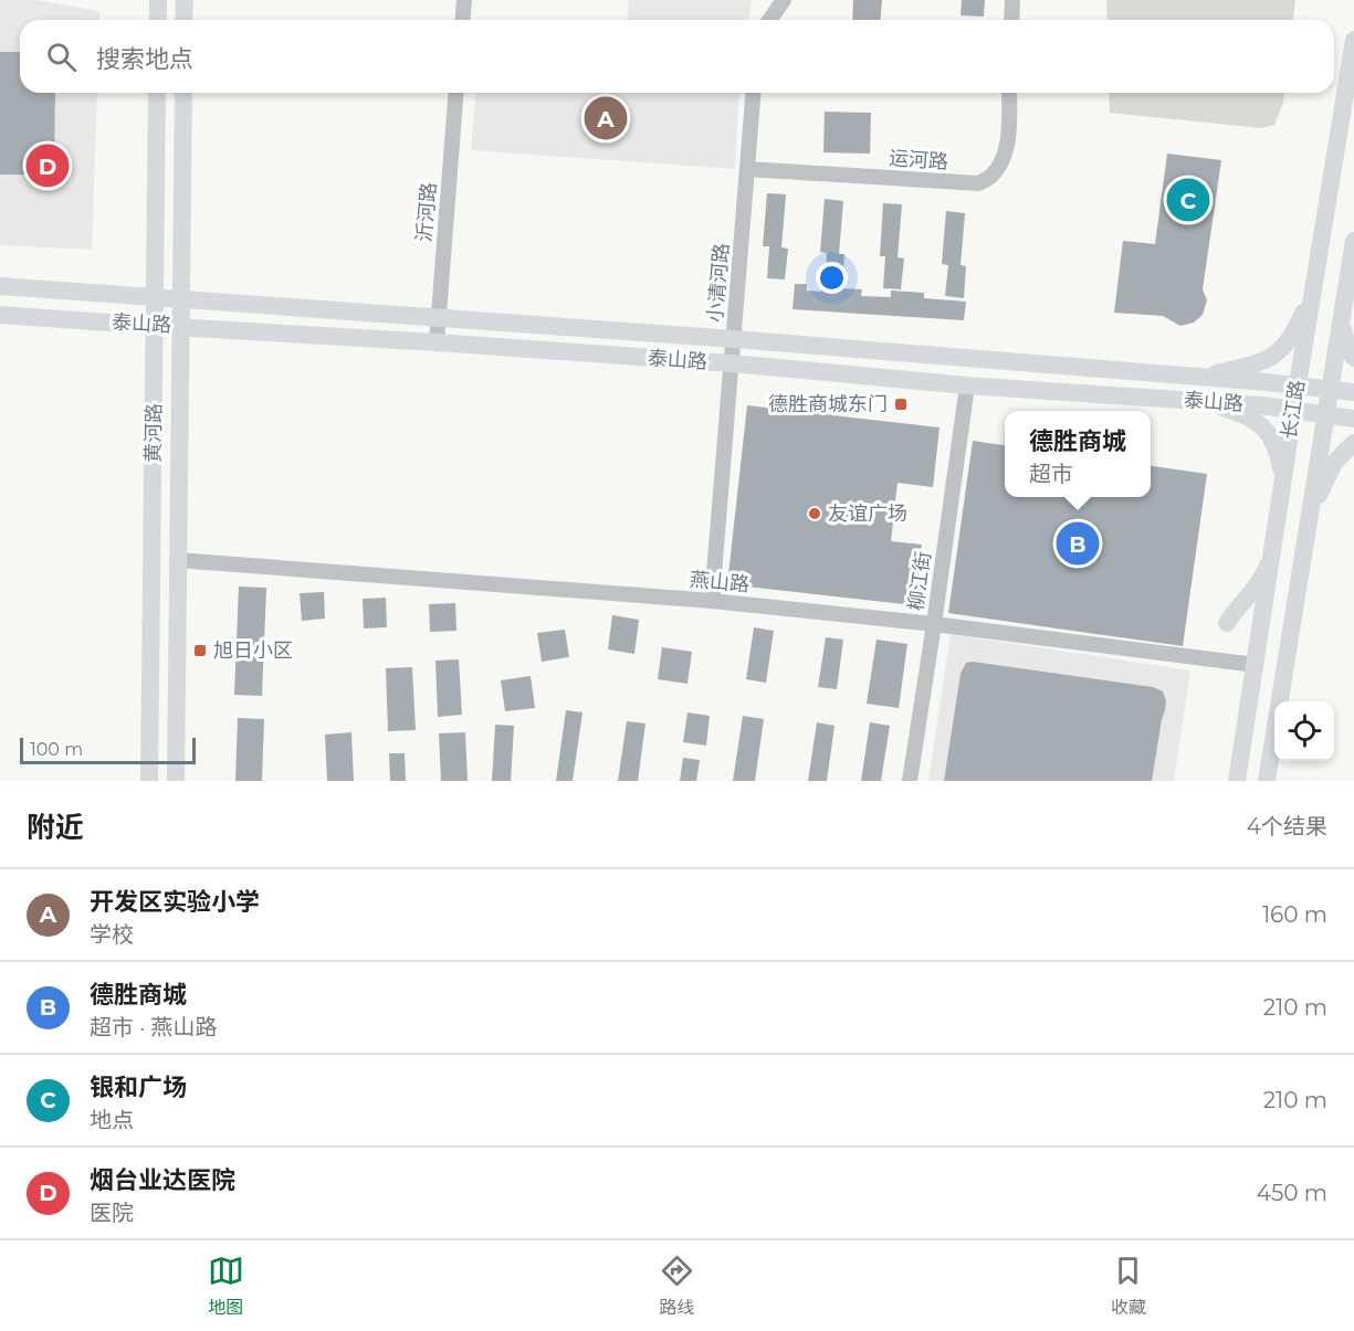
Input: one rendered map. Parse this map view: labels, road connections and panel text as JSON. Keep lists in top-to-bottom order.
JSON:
{
  "streets": {
    "main road": ["泰山路", "长江路", "黄河路"],
    "street": [
      "运河路",
      "沂河路",
      "小清河路",
      "柳江街",
      "燕山路"
    ]
  },
  "crossings": [
    ["运河路", "小清河路"],
    ["沂河路", "泰山路"],
    ["小清河路", "泰山路"],
    ["小清河路", "燕山路"],
    ["泰山路", "长江路"],
    ["泰山路", "黄河路"],
    ["泰山路", "柳江街"],
    ["长江路", "燕山路"],
    ["黄河路", "燕山路"],
    ["柳江街", "燕山路"]
  ],
  "places": {
    "transit": ["德胜商城东门", "旭日小区"],
    "other": ["友谊广场"]
  },
  "scale_bar": "100 m",
  "page": {
    "search": "搜索地点",
    "pins": [
      "A",
      "D",
      "C",
      "B"
    ],
    "popup": ["德胜商城", "超市"],
    "scale": "100 m",
    "heading": ["附近", "4个结果"],
    "list": [
      {
        "mark": "A",
        "name": "开发区实验小学",
        "note": "学校",
        "value": "160 m"
      },
      {
        "mark": "B",
        "name": "德胜商城",
        "note": "超市 · 燕山路",
        "value": "210 m"
      },
      {
        "mark": "C",
        "name": "银和广场",
        "note": "地点",
        "value": "210 m"
      },
      {
        "mark": "D",
        "name": "烟台业达医院",
        "note": "医院",
        "value": "450 m"
      }
    ],
    "nav": ["地图", "路线", "收藏"]
  }
}
